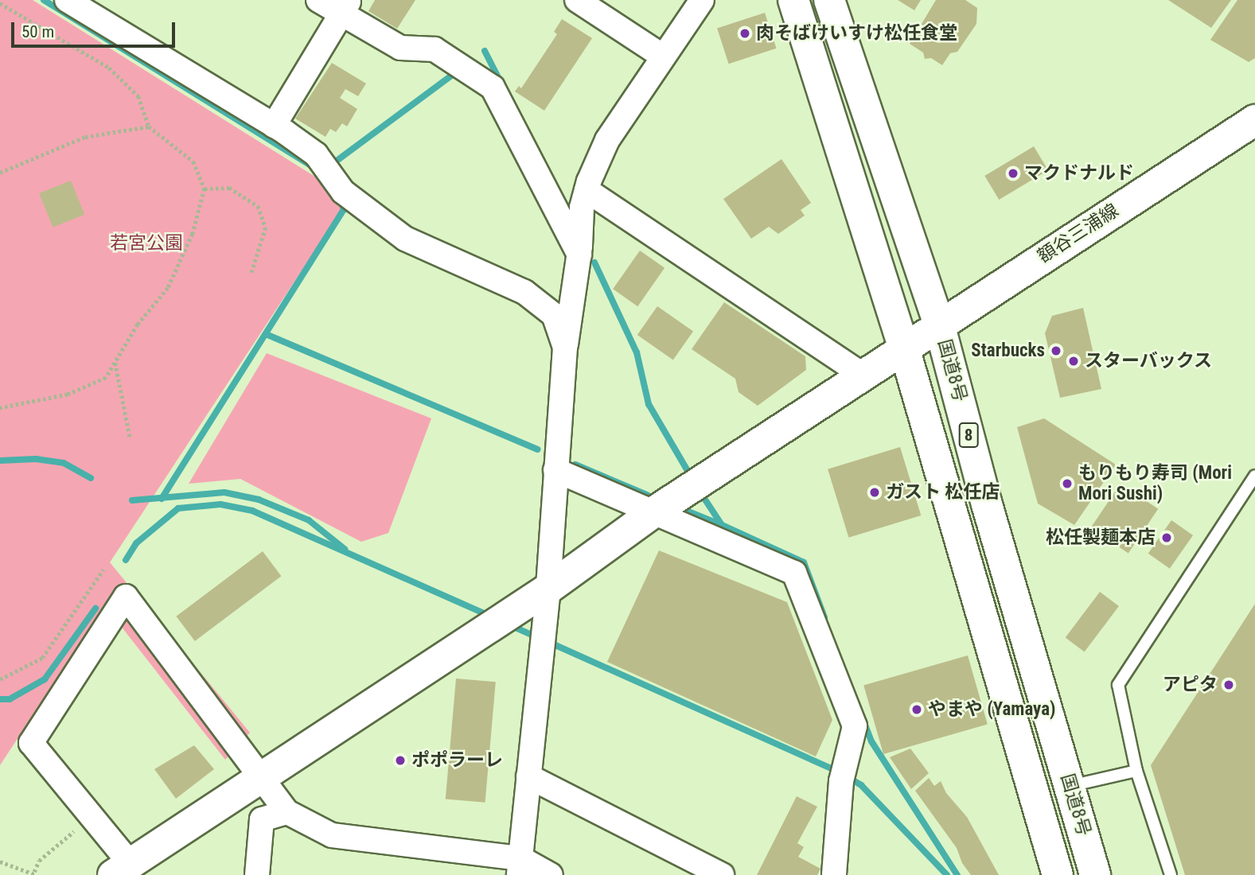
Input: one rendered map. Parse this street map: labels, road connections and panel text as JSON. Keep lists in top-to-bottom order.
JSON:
{
  "streets": {
    "main road": ["額谷三浦線", "国道8号", "8"]
  },
  "crossings": [
    ["額谷三浦線", "国道8号"]
  ],
  "parks": ["若宮公園"],
  "places": [
    "肉そばけいすけ松任食堂",
    "マクドナルド",
    "Starbucks",
    "スターバックス",
    "もりもり寿司 (Mori Mori Sushi)",
    "ガスト 松任店",
    "松任製麺本店",
    "アピタ",
    "やまや (Yamaya)",
    "ポポラーレ"
  ],
  "scale_bar": "50 m"
}
